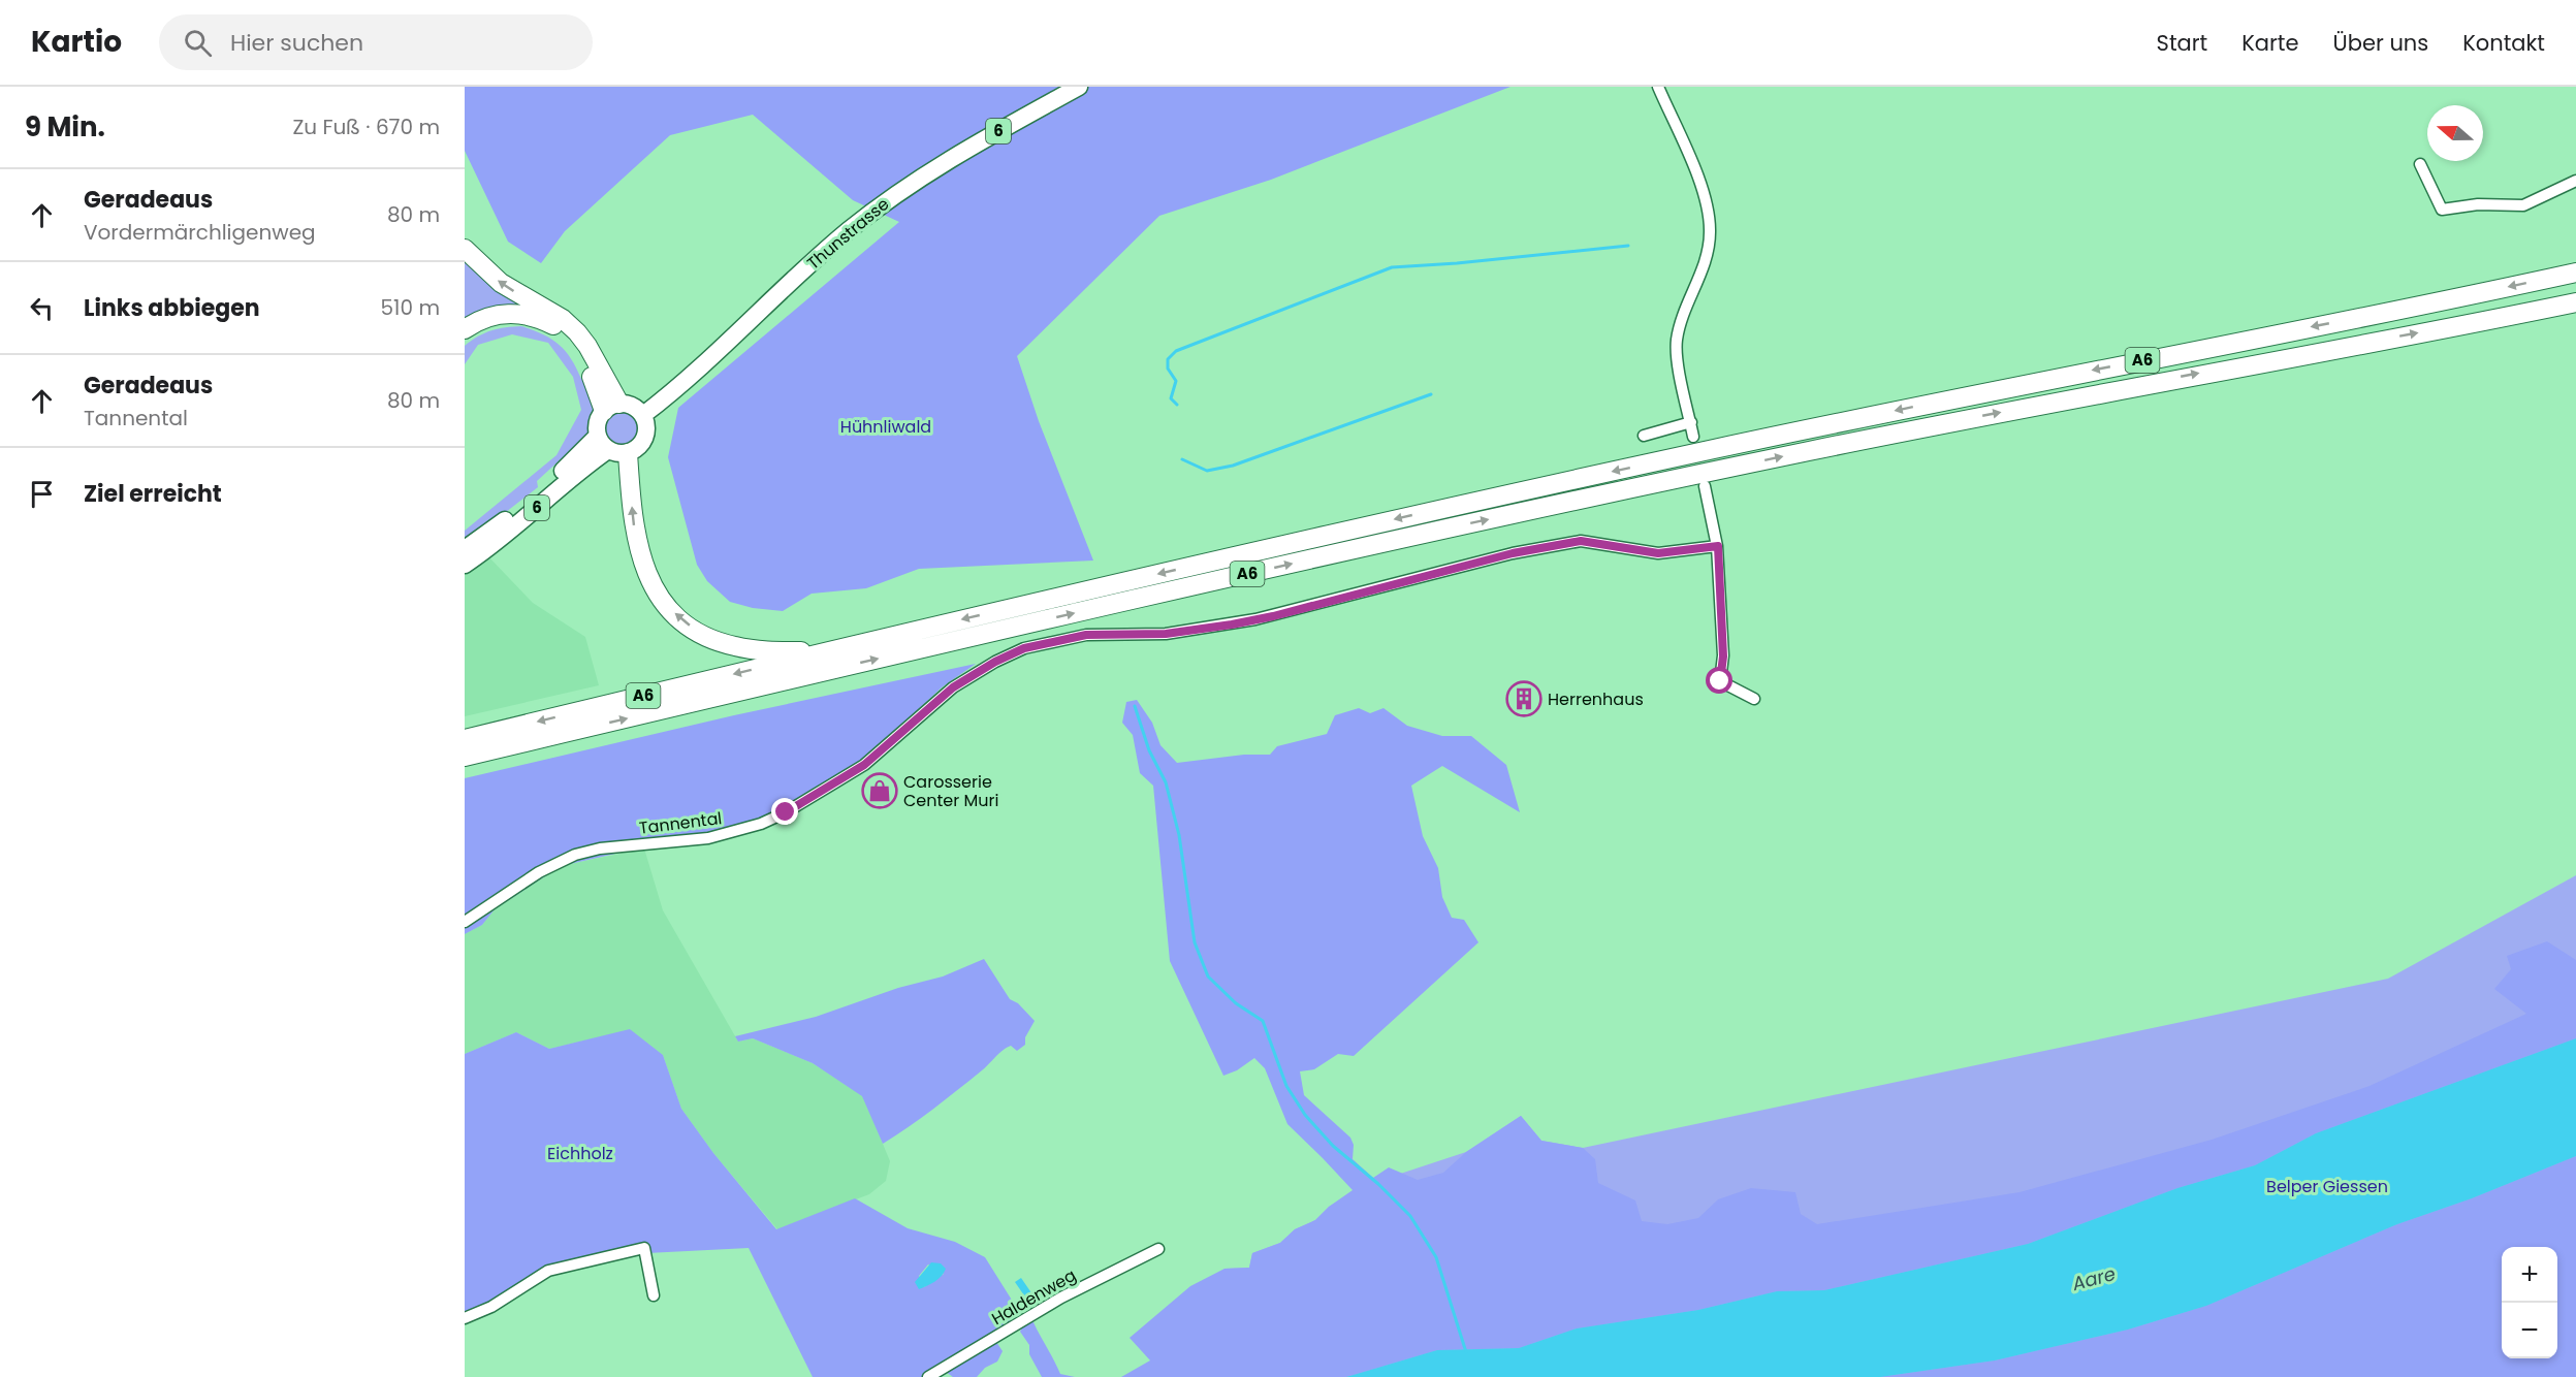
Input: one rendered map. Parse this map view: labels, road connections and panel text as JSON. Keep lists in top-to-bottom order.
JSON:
{
  "streets": {
    "highway": ["A6"],
    "main road": ["6", "Thunstrasse"],
    "street": ["Tannental", "Haldenweg"]
  },
  "crossings": [
    ["6", "Thunstrasse"]
  ],
  "water": ["Aare"],
  "parks": ["Hühnliwald", "Eichholz", "Belper Giessen"],
  "places": {
    "building": ["Herrenhaus"],
    "shop": ["Carosserie Center Muri"]
  },
  "north": "left",
  "page": {
    "header": "Kartio",
    "search": "Hier suchen",
    "nav": [
      "Start",
      "Karte",
      "Über uns",
      "Kontakt"
    ],
    "heading": ["9 Min.", "Zu Fuß · 670 m"],
    "list": [
      ["Geradeaus", "Vordermärchligenweg", "80 m"],
      ["Links abbiegen", "510 m"],
      ["Geradeaus", "Tannental", "80 m"],
      "Ziel erreicht"
    ],
    "map_buttons": ["+", "−"]
  }
}
